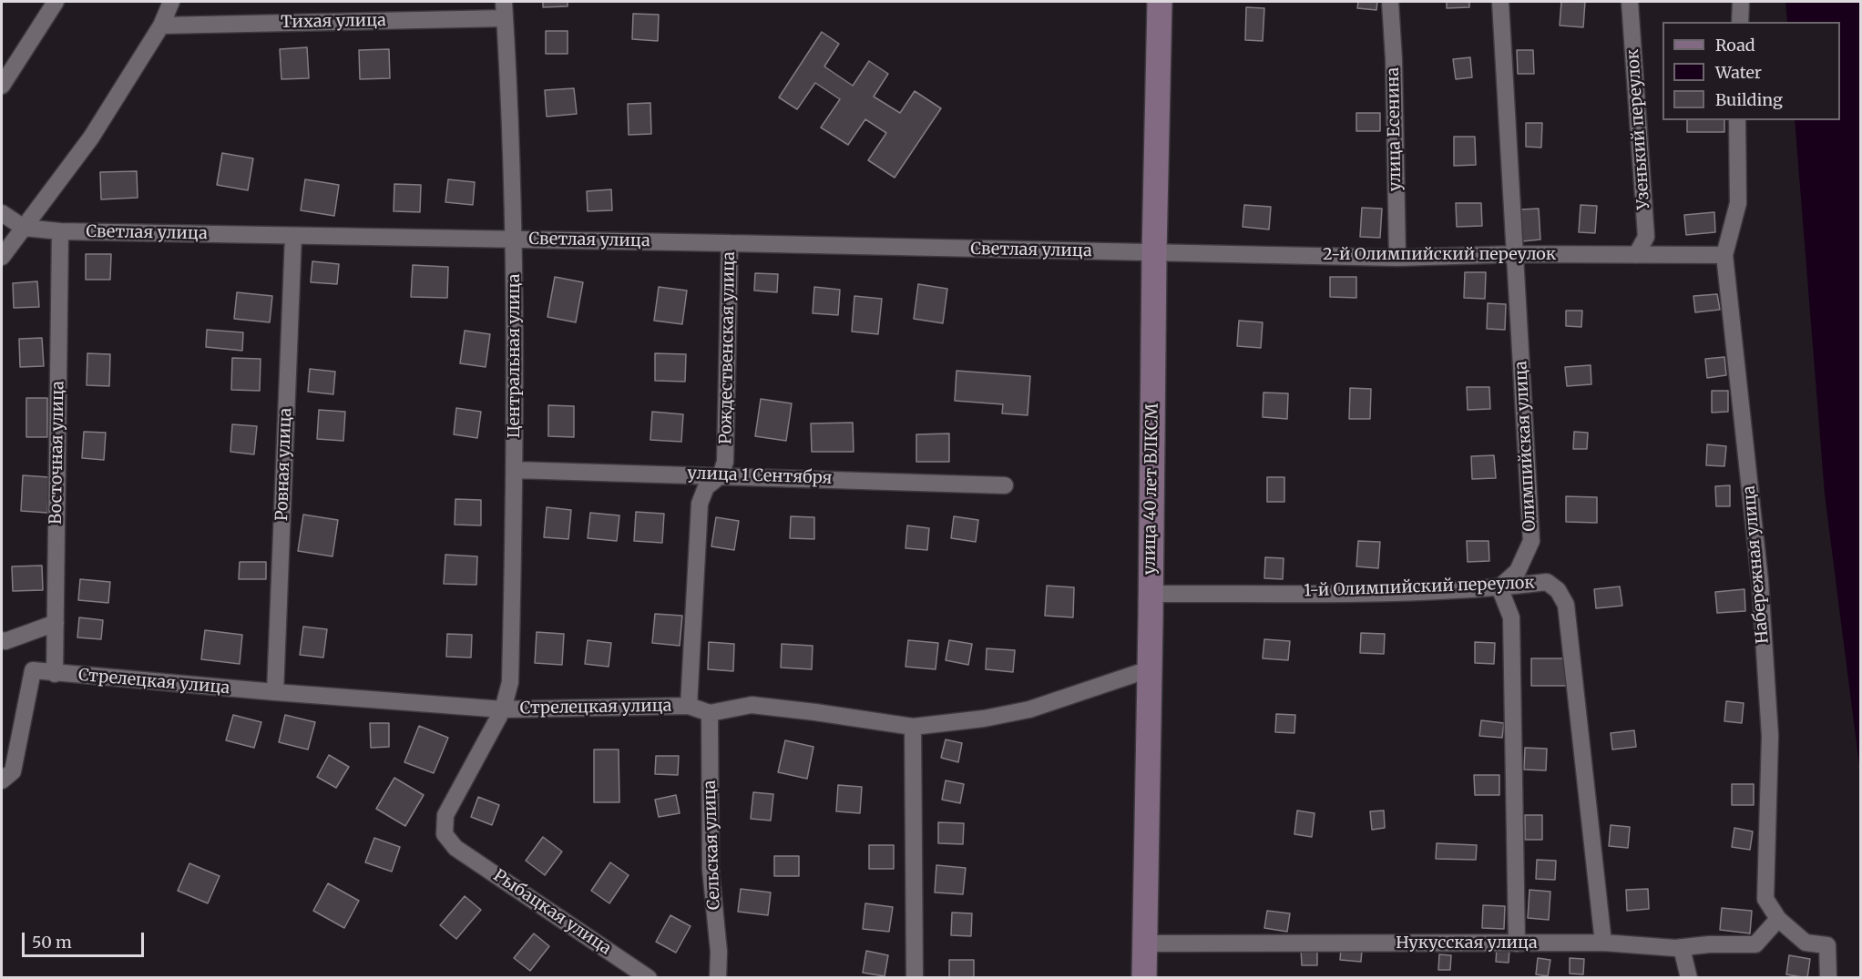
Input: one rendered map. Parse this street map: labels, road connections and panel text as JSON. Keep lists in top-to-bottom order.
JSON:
{
  "streets": {
    "street": [
      "Тихая улица",
      "улица Есенина",
      "Узенький переулок",
      "Светлая улица",
      "2-й Олимпийский переулок",
      "Рождественская улица",
      "Центральная улица",
      "Олимпийская улица",
      "Восточная улица",
      "Ровная улица",
      "улица 1 Сентября",
      "улица 40 лет ВЛКСМ",
      "Набережная улица",
      "1-й Олимпийский переулок",
      "Стрелецкая улица",
      "Сельская улица",
      "Рыбацкая улица",
      "Нукусская улица"
    ]
  },
  "crossings": [
    ["Тихая улица", "Центральная улица"],
    ["улица Есенина", "2-й Олимпийский переулок"],
    ["Узенький переулок", "2-й Олимпийский переулок"],
    ["Светлая улица", "2-й Олимпийский переулок"],
    ["Светлая улица", "Рождественская улица"],
    ["Светлая улица", "Центральная улица"],
    ["Светлая улица", "Восточная улица"],
    ["Светлая улица", "Ровная улица"],
    ["Светлая улица", "улица 40 лет ВЛКСМ"],
    ["2-й Олимпийский переулок", "Олимпийская улица"],
    ["2-й Олимпийский переулок", "улица 40 лет ВЛКСМ"],
    ["2-й Олимпийский переулок", "Набережная улица"],
    ["Рождественская улица", "улица 1 Сентября"],
    ["Центральная улица", "улица 1 Сентября"],
    ["Центральная улица", "Стрелецкая улица"],
    ["Центральная улица", "Рыбацкая улица"],
    ["Олимпийская улица", "1-й Олимпийский переулок"],
    ["Восточная улица", "Стрелецкая улица"],
    ["Ровная улица", "Стрелецкая улица"],
    ["улица 40 лет ВЛКСМ", "1-й Олимпийский переулок"],
    ["улица 40 лет ВЛКСМ", "Нукусская улица"],
    ["Набережная улица", "Нукусская улица"],
    ["1-й Олимпийский переулок", "Нукусская улица"],
    ["Стрелецкая улица", "Сельская улица"]
  ],
  "legend": ["Road", "Water", "Building"],
  "scale_bar": "50 m"
}
